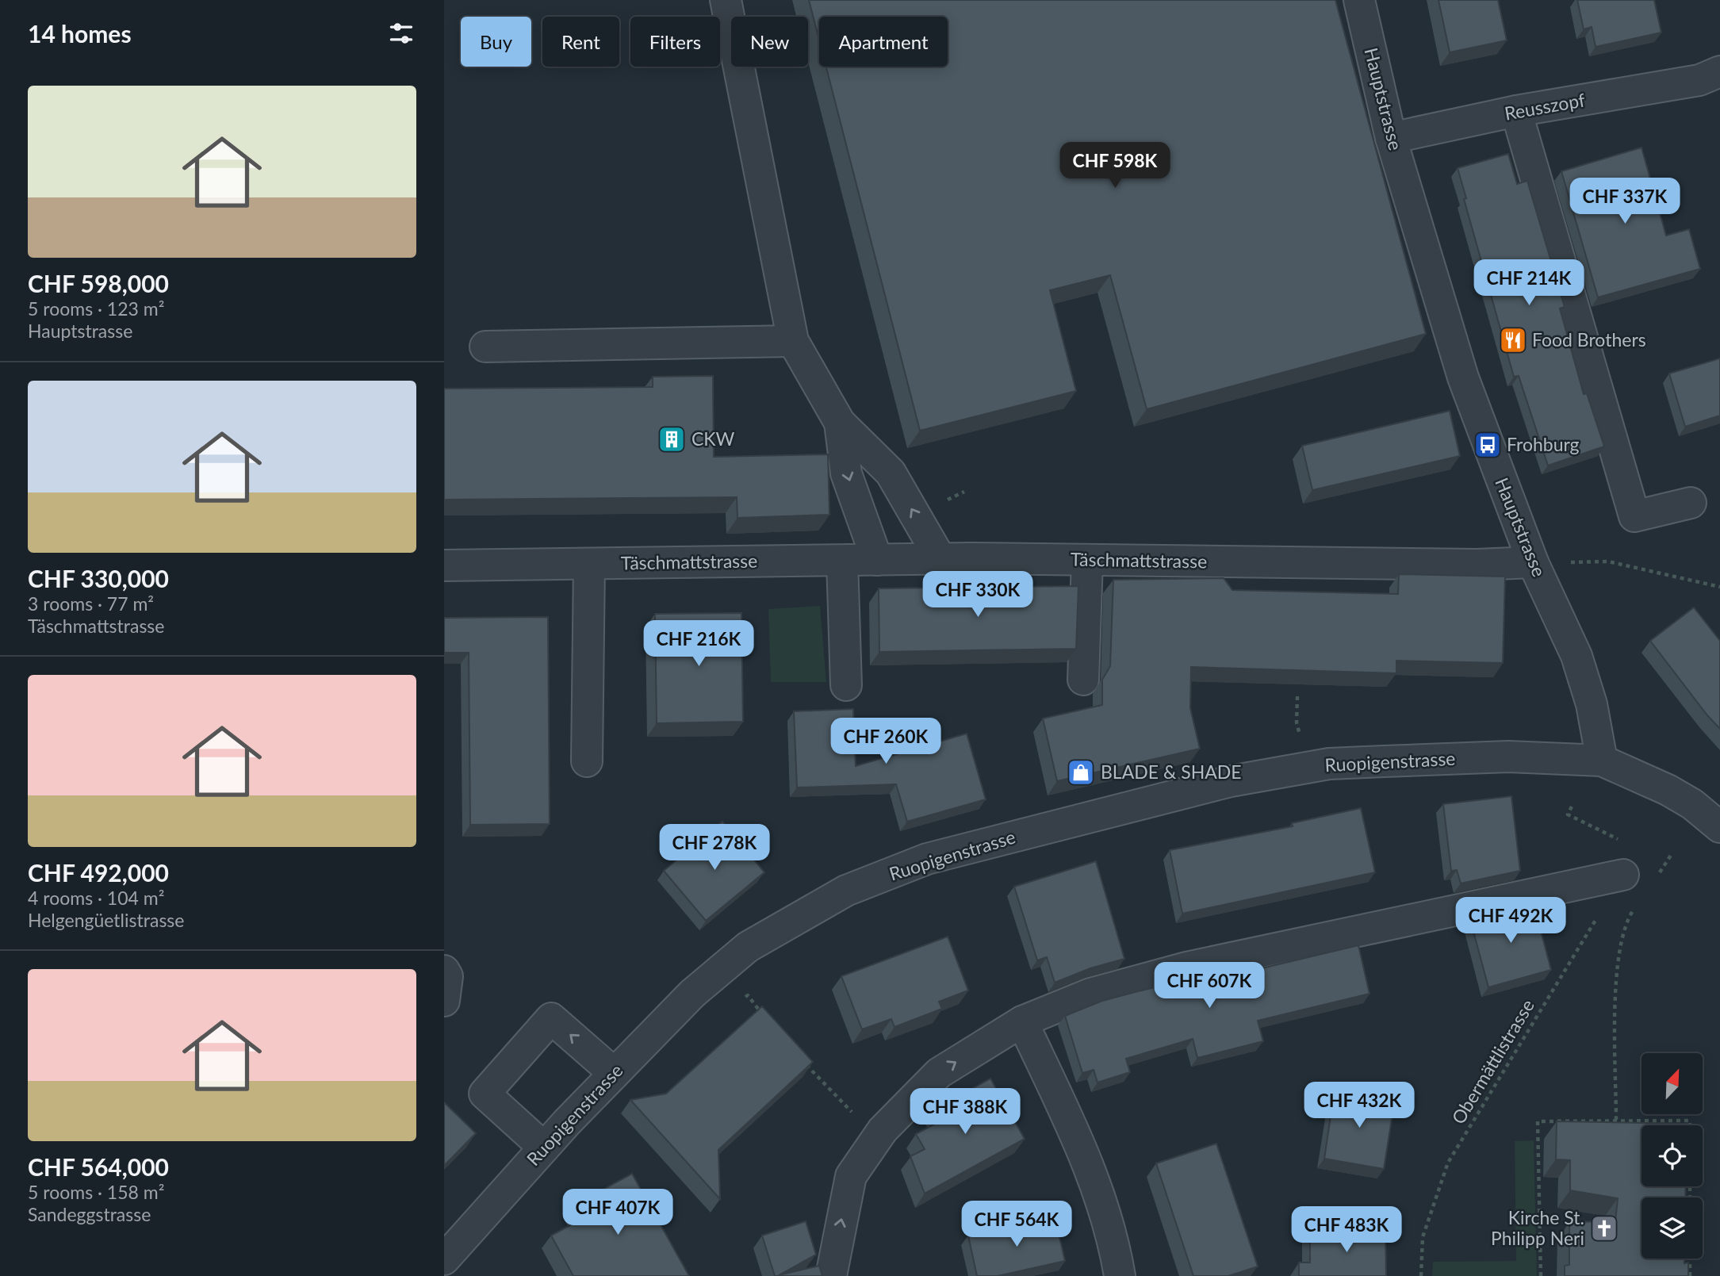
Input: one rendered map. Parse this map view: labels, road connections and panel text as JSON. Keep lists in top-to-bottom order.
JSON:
{
  "streets": {
    "street": [
      "Hauptstrasse",
      "Reusszopf",
      "Täschmattstrasse",
      "Ruopigenstrasse"
    ],
    "path": ["Obermättlistrasse"]
  },
  "crossings": [
    ["Hauptstrasse", "Reusszopf"],
    ["Hauptstrasse", "Täschmattstrasse"],
    ["Hauptstrasse", "Ruopigenstrasse"]
  ],
  "places": {
    "restaurant": ["Food Brothers"],
    "building": ["CKW"],
    "bus stop": ["Frohburg"],
    "shop": ["BLADE & SHADE"],
    "church": ["Kirche St. Philipp Neri"]
  },
  "north": "top right",
  "page": {
    "heading": "14 homes",
    "chip": [
      "Buy",
      "Rent",
      "Filters",
      "New",
      "Apartment"
    ],
    "list": [
      {
        "name": "CHF 598,000",
        "note": "5 rooms · 123 m² · Hauptstrasse"
      },
      {
        "name": "CHF 330,000",
        "note": "3 rooms · 77 m² · Täschmattstrasse"
      },
      {
        "name": "CHF 492,000",
        "note": "4 rooms · 104 m² · Helgengüetlistrasse"
      },
      {
        "name": "CHF 564,000",
        "note": "5 rooms · 158 m² · Sandeggstrasse"
      }
    ],
    "price": [
      "CHF 598K",
      "CHF 337K",
      "CHF 214K",
      "CHF 330K",
      "CHF 216K",
      "CHF 260K",
      "CHF 278K",
      "CHF 492K",
      "CHF 607K",
      "CHF 432K",
      "CHF 388K",
      "CHF 407K",
      "CHF 564K",
      "CHF 483K"
    ]
  }
}
